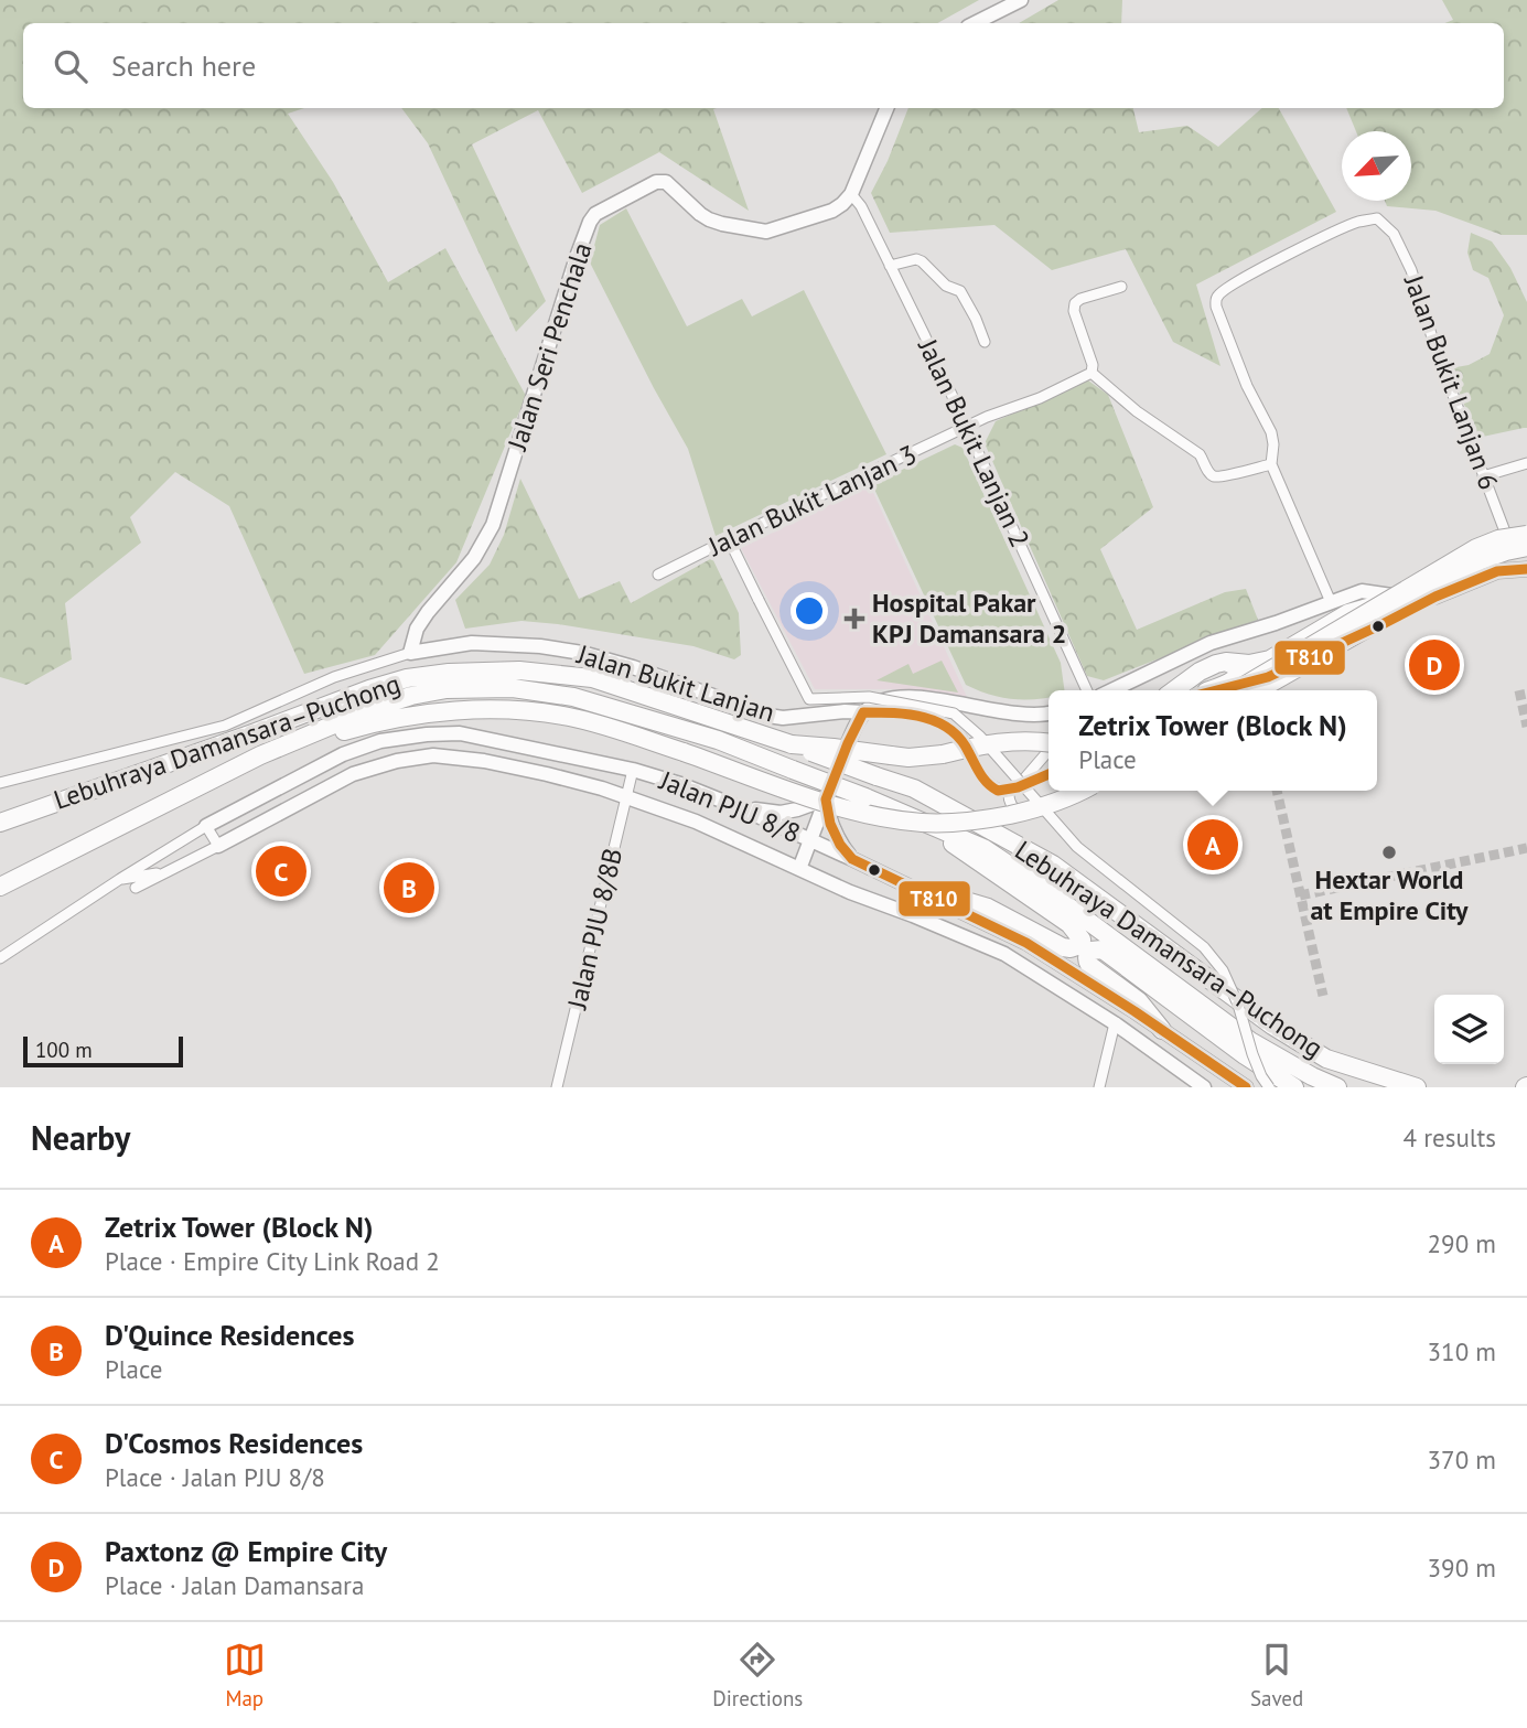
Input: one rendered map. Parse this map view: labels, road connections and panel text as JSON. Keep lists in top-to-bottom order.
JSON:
{
  "streets": {
    "highway": ["Lebuhraya Damansara–Puchong"],
    "street": [
      "Jalan Seri Penchala",
      "Jalan Bukit Lanjan 6",
      "Jalan Bukit Lanjan 2",
      "Jalan Bukit Lanjan 3",
      "Jalan Bukit Lanjan",
      "Jalan PJU 8/8",
      "Jalan PJU 8/8B"
    ]
  },
  "crossings": [
    ["Jalan Seri Penchala", "Jalan Bukit Lanjan 2"],
    ["Jalan Seri Penchala", "Jalan Bukit Lanjan"],
    ["Jalan Bukit Lanjan 2", "Jalan Bukit Lanjan 3"],
    ["Jalan PJU 8/8", "Jalan PJU 8/8B"]
  ],
  "places": {
    "health": ["Hospital Pakar KPJ Damansara 2"],
    "other": ["Hextar World at Empire City"]
  },
  "lines": ["transit line T810"],
  "scale_bar": "100 m",
  "north": "bottom left",
  "page": {
    "search": "Search here",
    "pins": [
      "D",
      "A",
      "C",
      "B"
    ],
    "popup": ["Zetrix Tower (Block N)", "Place"],
    "scale": "100 m",
    "heading": ["Nearby", "4 results"],
    "list": [
      {
        "mark": "A",
        "name": "Zetrix Tower (Block N)",
        "note": "Place · Empire City Link Road 2",
        "value": "290 m"
      },
      {
        "mark": "B",
        "name": "D'Quince Residences",
        "note": "Place",
        "value": "310 m"
      },
      {
        "mark": "C",
        "name": "D'Cosmos Residences",
        "note": "Place · Jalan PJU 8/8",
        "value": "370 m"
      },
      {
        "mark": "D",
        "name": "Paxtonz @ Empire City",
        "note": "Place · Jalan Damansara",
        "value": "390 m"
      }
    ],
    "nav": ["Map", "Directions", "Saved"]
  }
}
